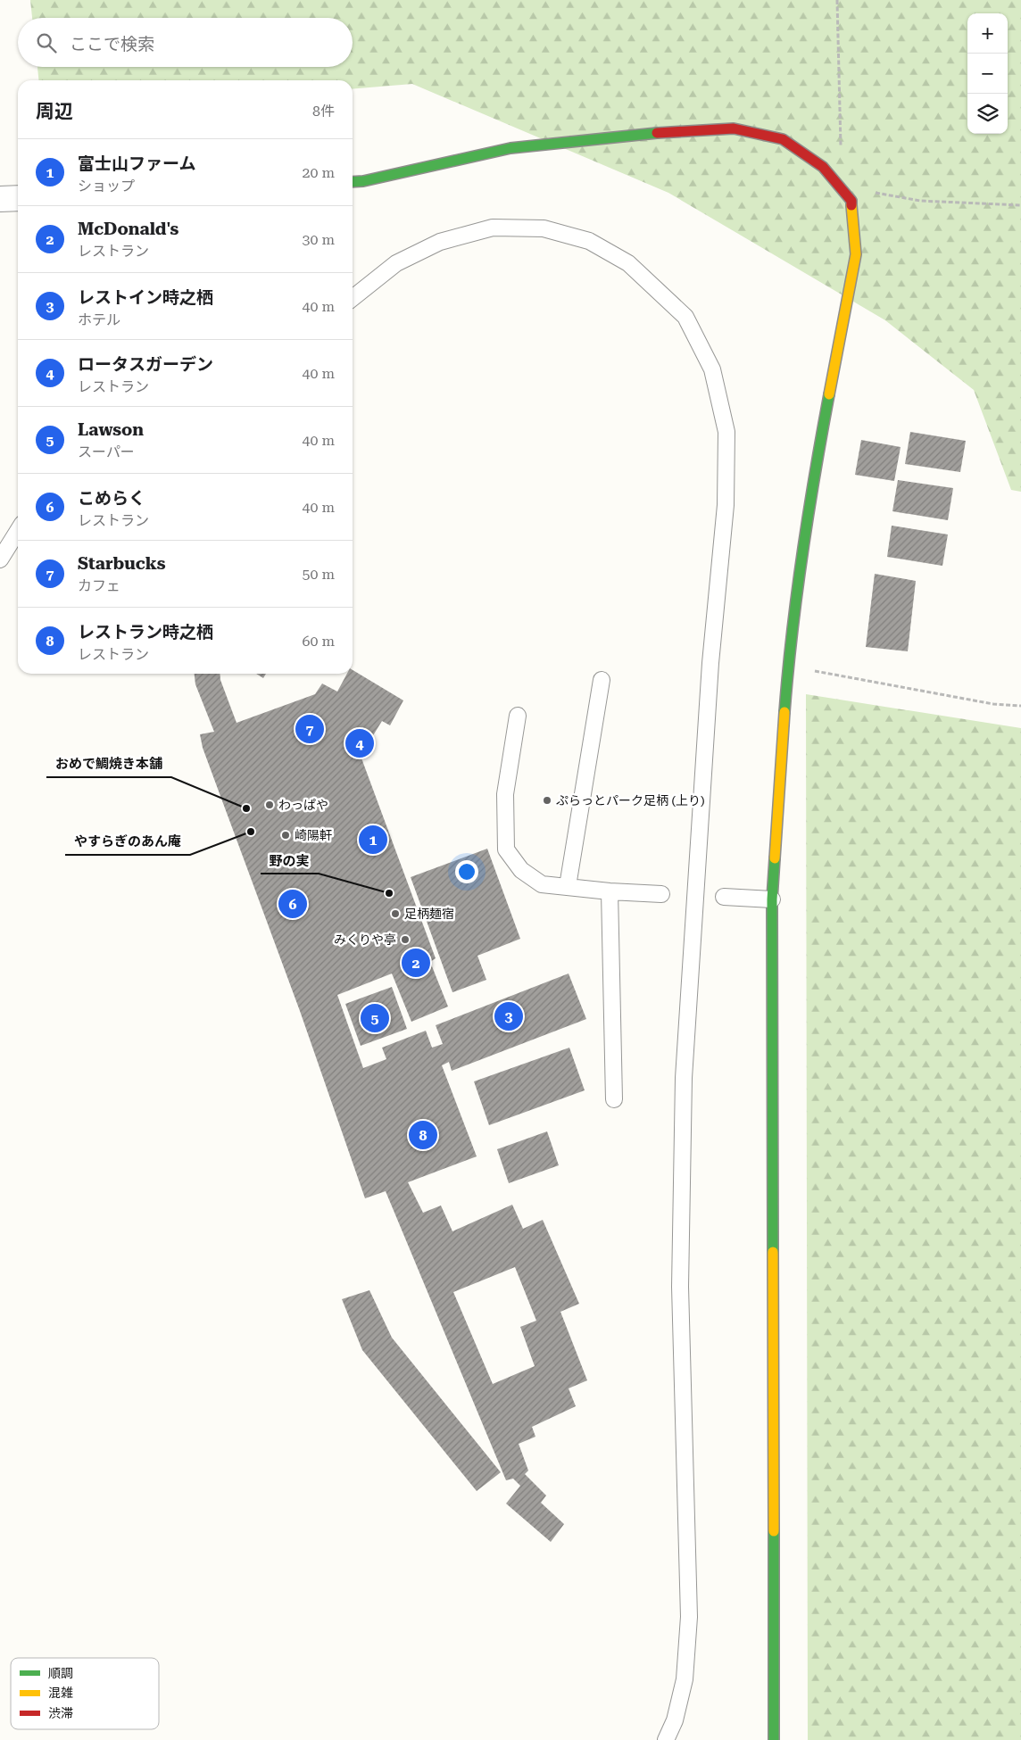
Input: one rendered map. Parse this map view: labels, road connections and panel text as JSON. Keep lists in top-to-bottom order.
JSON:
{
  "places": [
    "ぷらっとパーク足柄 (上り)",
    "わっぱや",
    "おめで鯛焼き本舗",
    "やすらぎのあん庵",
    "崎陽軒",
    "野の実",
    "足柄麺宿",
    "みくりや亭"
  ],
  "legend": ["順調", "混雑", "渋滞"],
  "page": {
    "map_buttons": ["+", "−"],
    "search": "ここで検索",
    "heading": ["周辺", "8件"],
    "list": [
      {
        "mark": "1",
        "name": "富士山ファーム",
        "note": "ショップ",
        "value": "20 m"
      },
      {
        "mark": "2",
        "name": "McDonald's",
        "note": "レストラン",
        "value": "30 m"
      },
      {
        "mark": "3",
        "name": "レストイン時之栖",
        "note": "ホテル",
        "value": "40 m"
      },
      {
        "mark": "4",
        "name": "ロータスガーデン",
        "note": "レストラン",
        "value": "40 m"
      },
      {
        "mark": "5",
        "name": "Lawson",
        "note": "スーパー",
        "value": "40 m"
      },
      {
        "mark": "6",
        "name": "こめらく",
        "note": "レストラン",
        "value": "40 m"
      },
      {
        "mark": "7",
        "name": "Starbucks",
        "note": "カフェ",
        "value": "50 m"
      },
      {
        "mark": "8",
        "name": "レストラン時之栖",
        "note": "レストラン",
        "value": "60 m"
      }
    ],
    "pins": [
      "7",
      "4",
      "1",
      "6",
      "2",
      "3",
      "5",
      "8"
    ]
  }
}
